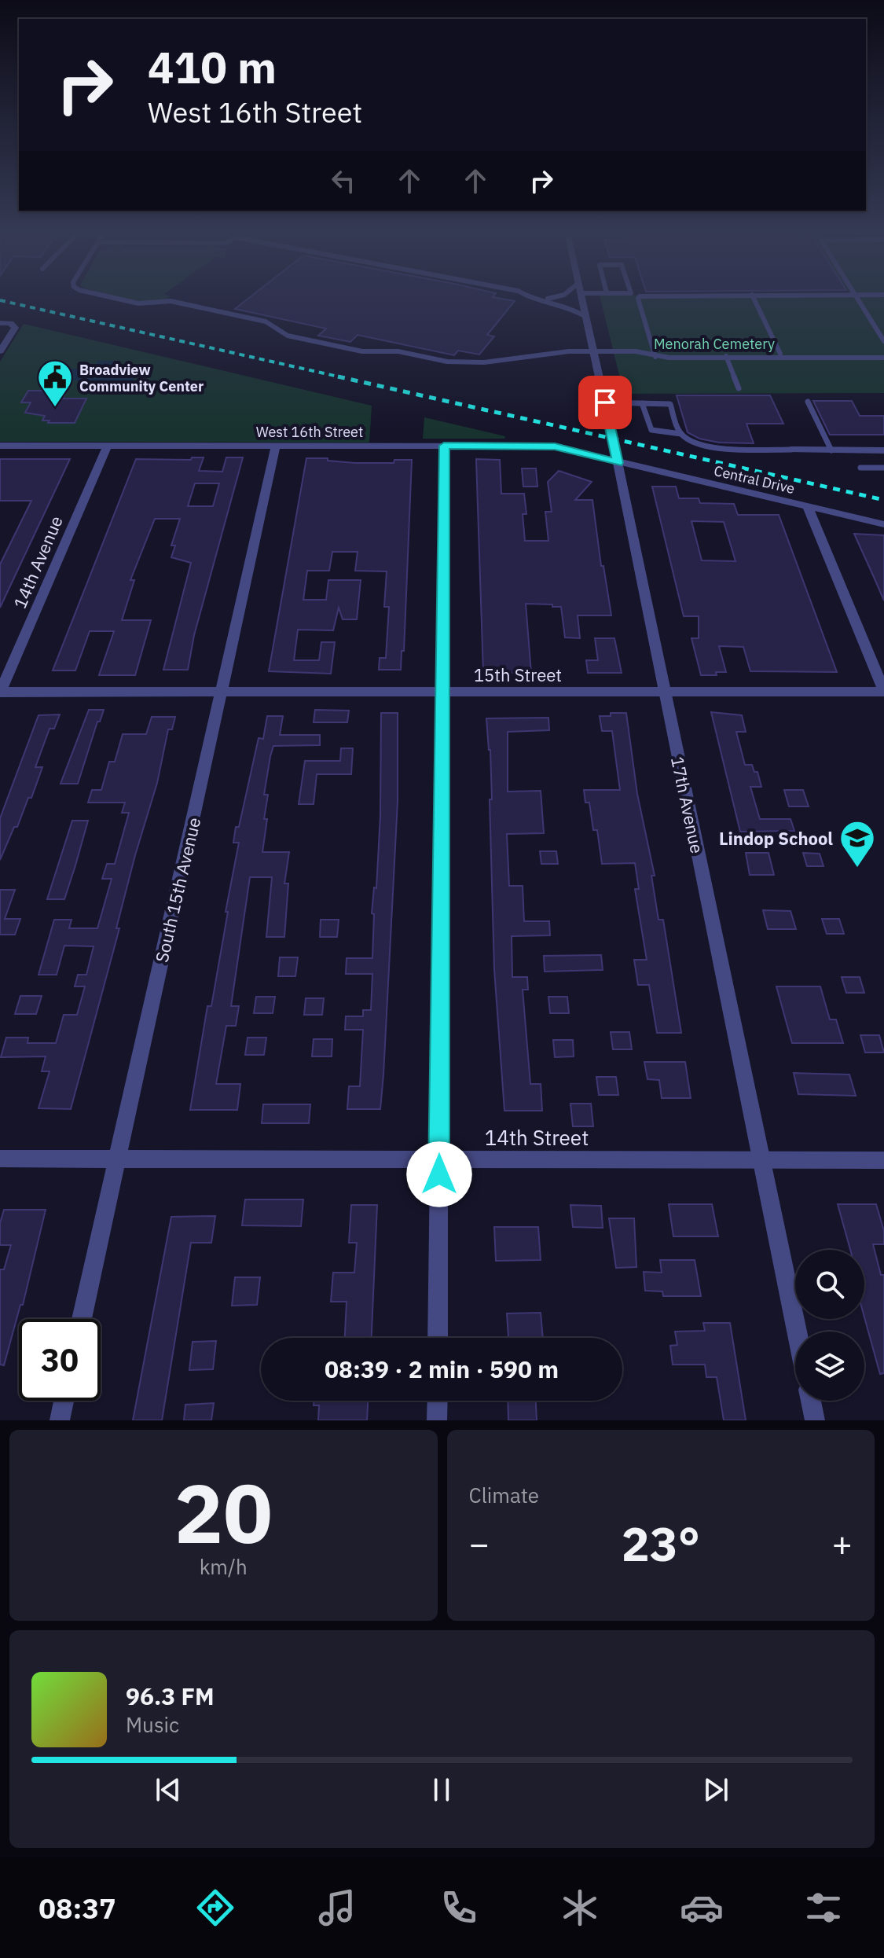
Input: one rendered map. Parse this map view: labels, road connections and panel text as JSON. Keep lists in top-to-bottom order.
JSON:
{
  "streets": {
    "street": [
      "West 16th Street",
      "Central Drive",
      "14th Avenue",
      "15th Street",
      "17th Avenue",
      "South 15th Avenue",
      "14th Street"
    ]
  },
  "crossings": [
    ["West 16th Street", "Central Drive"],
    ["West 16th Street", "14th Avenue"],
    ["West 16th Street", "17th Avenue"],
    ["West 16th Street", "South 15th Avenue"],
    ["Central Drive", "17th Avenue"],
    ["14th Avenue", "15th Street"],
    ["15th Street", "17th Avenue"],
    ["15th Street", "South 15th Avenue"],
    ["17th Avenue", "14th Street"],
    ["South 15th Avenue", "14th Street"]
  ],
  "parks": ["Menorah Cemetery"],
  "places": {
    "public building": ["Broadview Community Center"],
    "school or university": ["Lindop School"]
  },
  "page": {
    "turn": ["410 m", "West 16th Street"],
    "limit": "30",
    "trip": "08:39 · 2 min · 590 m",
    "tile": [
      ["20", "km/h"],
      "Climate"
    ],
    "heat": ["−", "23°", "+"],
    "song": ["96.3 FM", "Music"],
    "tabs": "08:37"
  }
}
